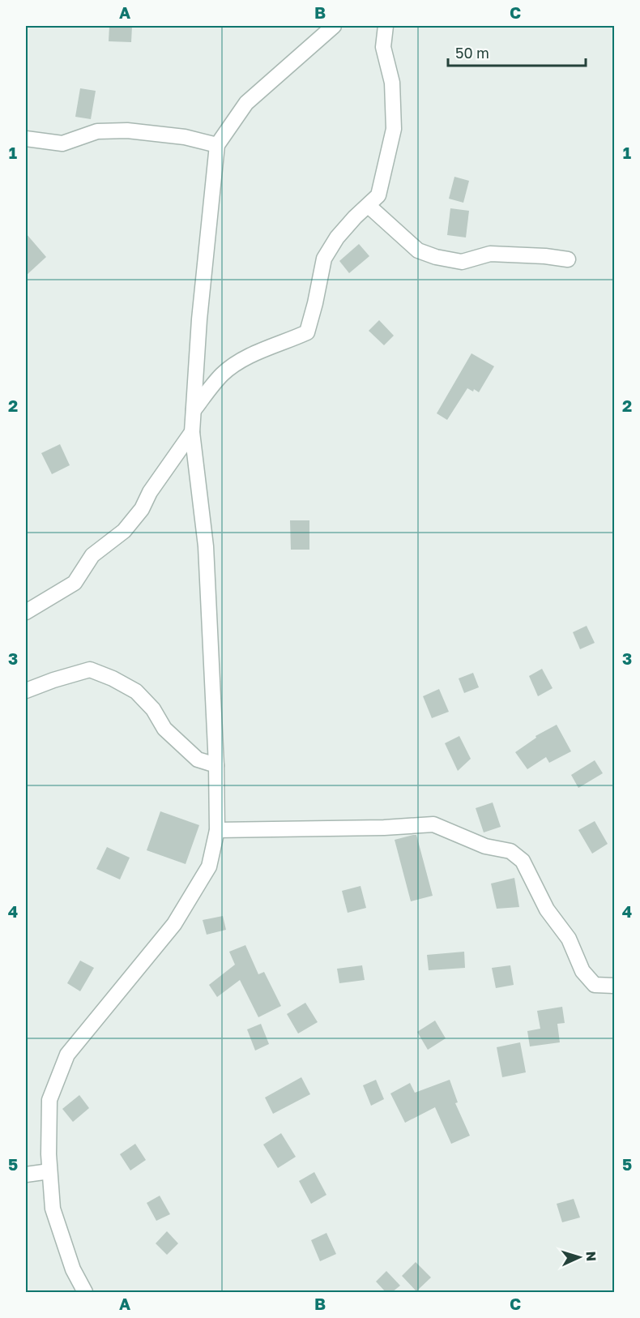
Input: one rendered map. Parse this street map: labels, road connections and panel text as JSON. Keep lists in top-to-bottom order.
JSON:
{
  "scale_bar": "50 m",
  "north": "right",
  "grid": {
    "columns": ["A", "B", "C"],
    "rows": [
      "1",
      "2",
      "3",
      "4",
      "5"
    ]
  }
}
